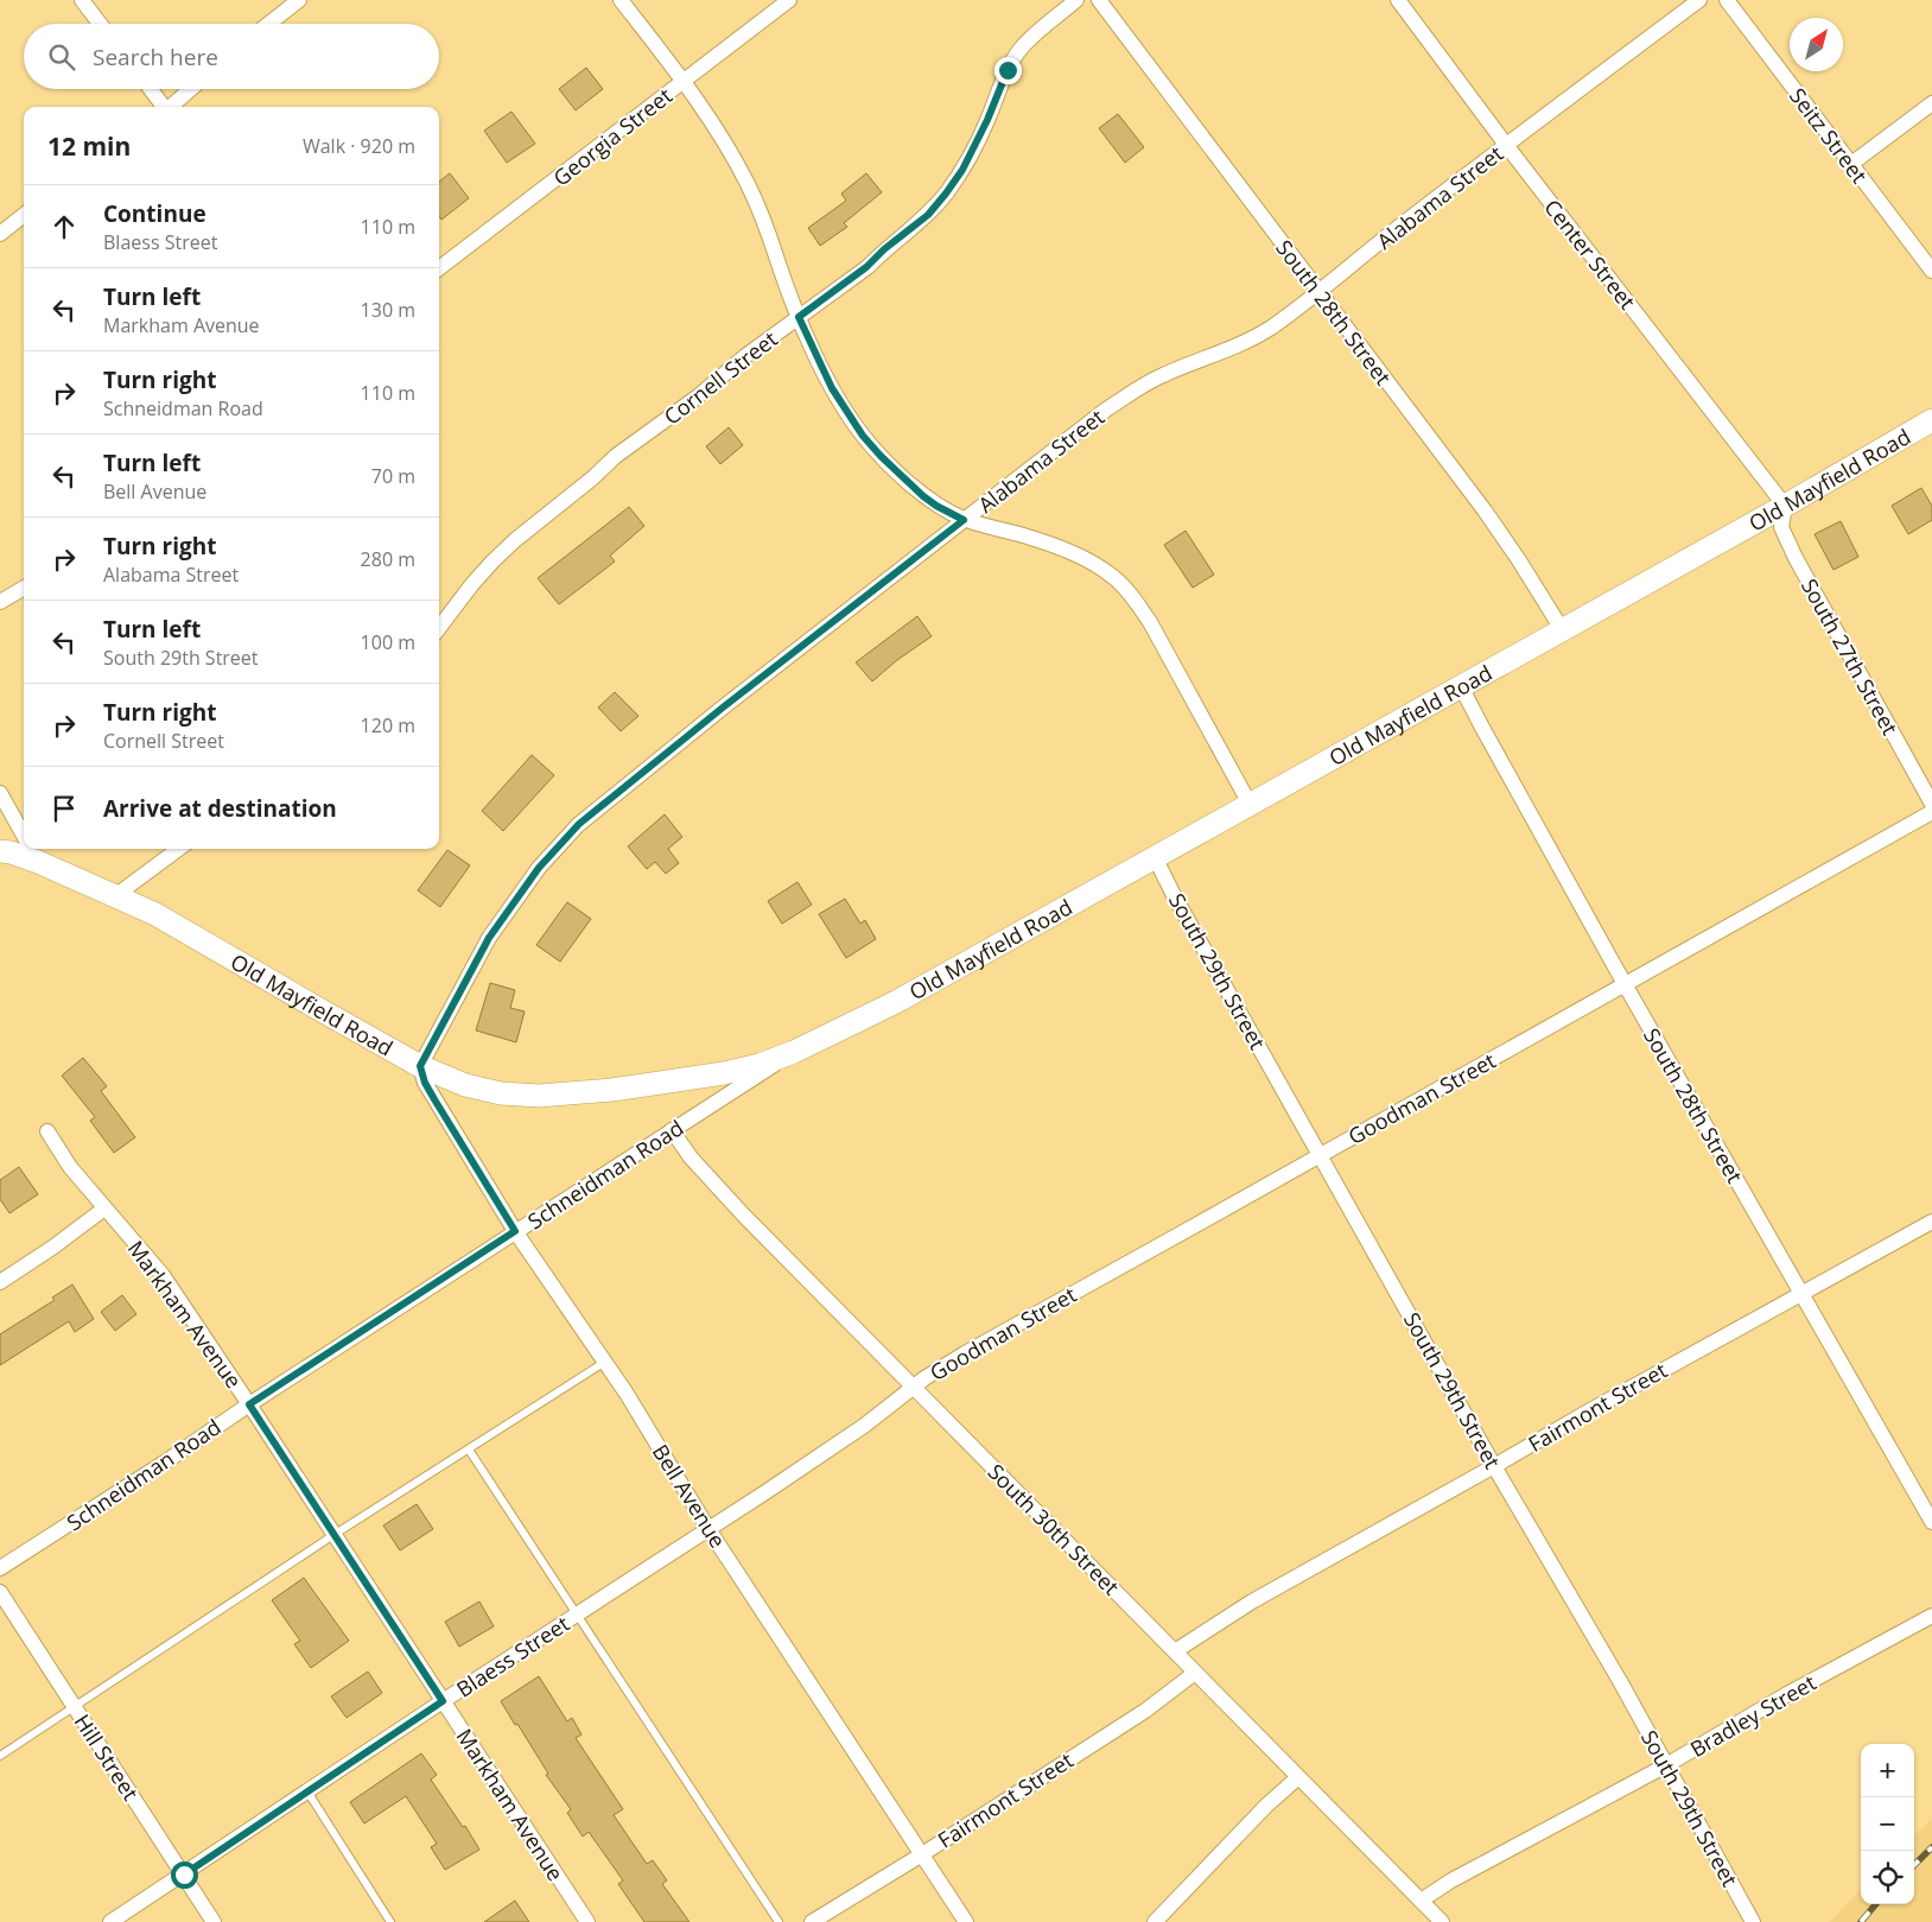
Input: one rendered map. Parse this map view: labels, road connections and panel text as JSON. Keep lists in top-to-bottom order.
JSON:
{
  "streets": {
    "main road": ["Old Mayfield Road"],
    "street": [
      "Seitz Street",
      "Georgia Street",
      "Alabama Street",
      "Center Street",
      "South 28th Street",
      "Cornell Street",
      "South 27th Street",
      "South 29th Street",
      "Goodman Street",
      "Schneidman Road",
      "Markham Avenue",
      "Fairmont Street",
      "Bell Avenue",
      "South 30th Street",
      "Blaess Street",
      "Bradley Street",
      "Hill Street"
    ]
  },
  "crossings": [
    ["Alabama Street", "Center Street"],
    ["Alabama Street", "South 28th Street"],
    ["Alabama Street", "Old Mayfield Road"],
    ["Alabama Street", "Bell Avenue"],
    ["Center Street", "Old Mayfield Road"],
    ["Center Street", "South 27th Street"],
    ["South 28th Street", "Old Mayfield Road"],
    ["South 28th Street", "Goodman Street"],
    ["South 28th Street", "Fairmont Street"],
    ["Old Mayfield Road", "South 27th Street"],
    ["Old Mayfield Road", "South 29th Street"],
    ["Old Mayfield Road", "Schneidman Road"],
    ["Old Mayfield Road", "Bell Avenue"],
    ["South 29th Street", "Goodman Street"],
    ["South 29th Street", "Fairmont Street"],
    ["South 29th Street", "Bradley Street"],
    ["Goodman Street", "South 30th Street"],
    ["Goodman Street", "Blaess Street"],
    ["Schneidman Road", "Markham Avenue"],
    ["Schneidman Road", "Bell Avenue"],
    ["Schneidman Road", "South 30th Street"],
    ["Markham Avenue", "Blaess Street"],
    ["Fairmont Street", "Bell Avenue"],
    ["Fairmont Street", "South 30th Street"],
    ["Bell Avenue", "Blaess Street"],
    ["South 30th Street", "Blaess Street"],
    ["South 30th Street", "Bradley Street"],
    ["Blaess Street", "Hill Street"]
  ],
  "north": "top right",
  "page": {
    "search": "Search here",
    "heading": ["12 min", "Walk · 920 m"],
    "list": [
      ["Continue", "Blaess Street", "110 m"],
      ["Turn left", "Markham Avenue", "130 m"],
      ["Turn right", "Schneidman Road", "110 m"],
      ["Turn left", "Bell Avenue", "70 m"],
      ["Turn right", "Alabama Street", "280 m"],
      ["Turn left", "South 29th Street", "100 m"],
      ["Turn right", "Cornell Street", "120 m"],
      "Arrive at destination"
    ],
    "map_buttons": ["+", "−"]
  }
}
